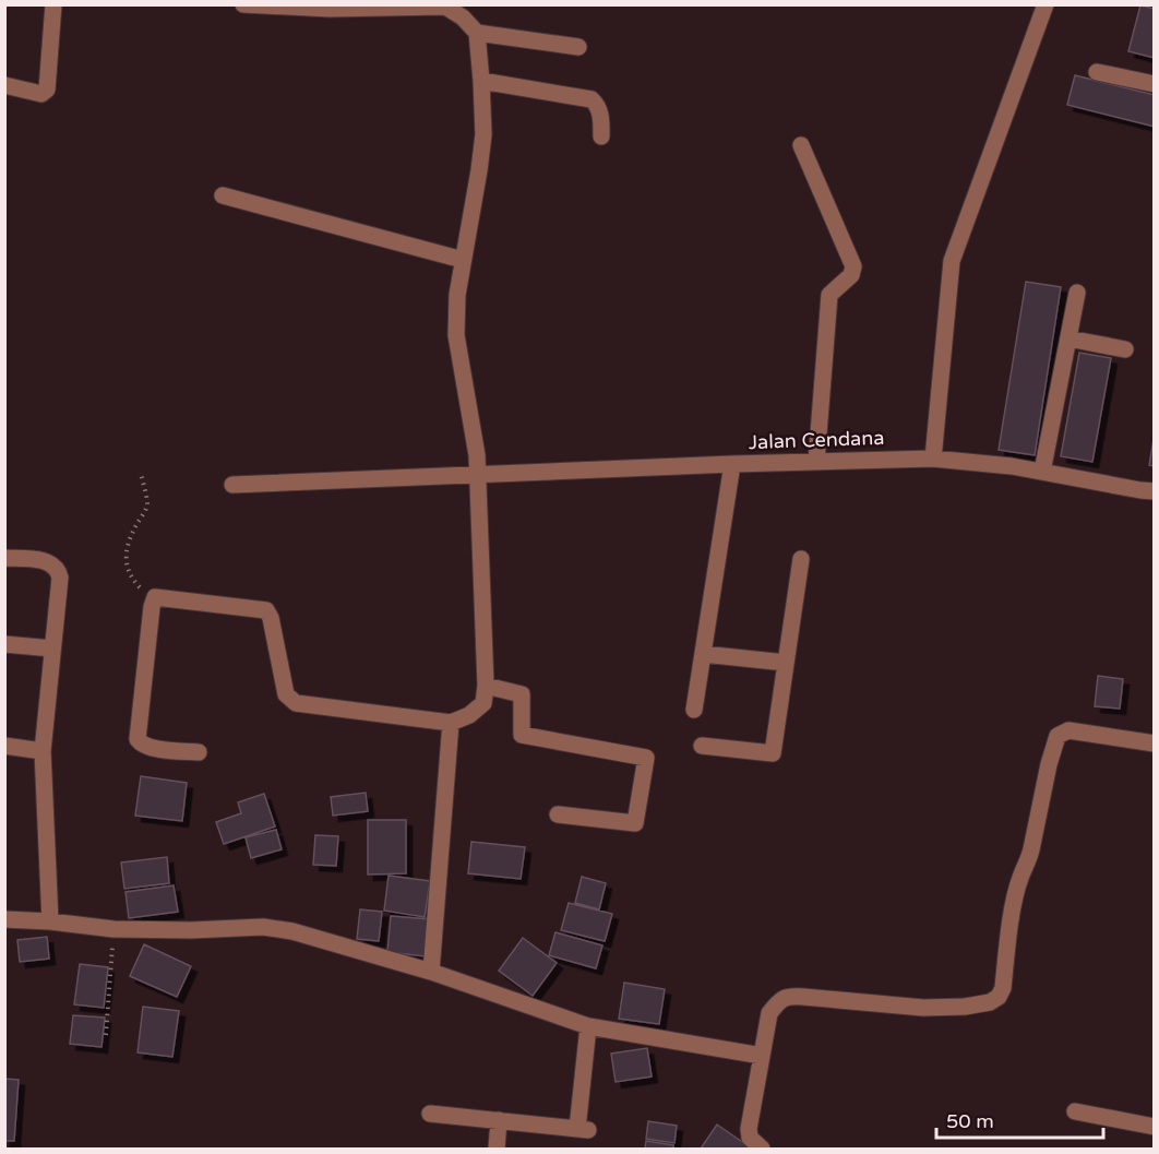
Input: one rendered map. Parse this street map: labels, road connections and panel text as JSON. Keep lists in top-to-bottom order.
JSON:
{
  "streets": {
    "street": ["Jalan Cendana"]
  },
  "scale_bar": "50 m"
}
